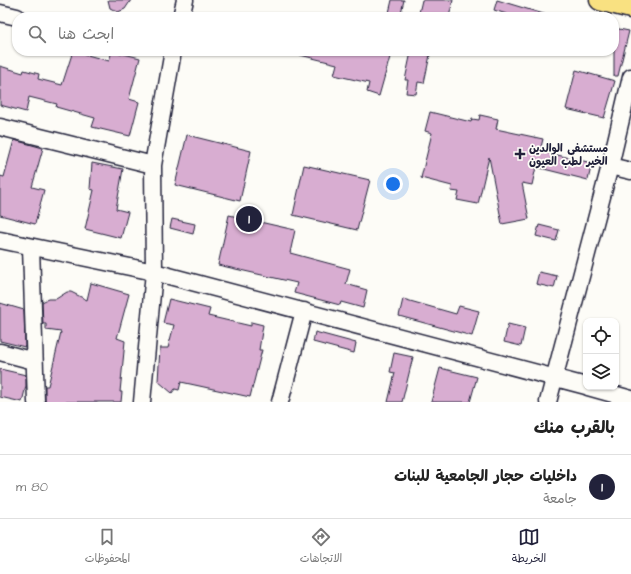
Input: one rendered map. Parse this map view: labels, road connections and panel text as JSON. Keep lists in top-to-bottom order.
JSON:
{
  "places": {
    "health": ["مستشفى الوالدين الخير لطب العيون"]
  },
  "page": {
    "search": "ابحث هنا",
    "pins": "1",
    "heading": "بالقرب منك",
    "list": [
      {
        "mark": "1",
        "name": "داخليات حجار الجامعية للبنات",
        "note": "جامعة",
        "value": "80 m"
      }
    ],
    "nav": ["الخريطة", "الاتجاهات", "المحفوظات"]
  }
}
